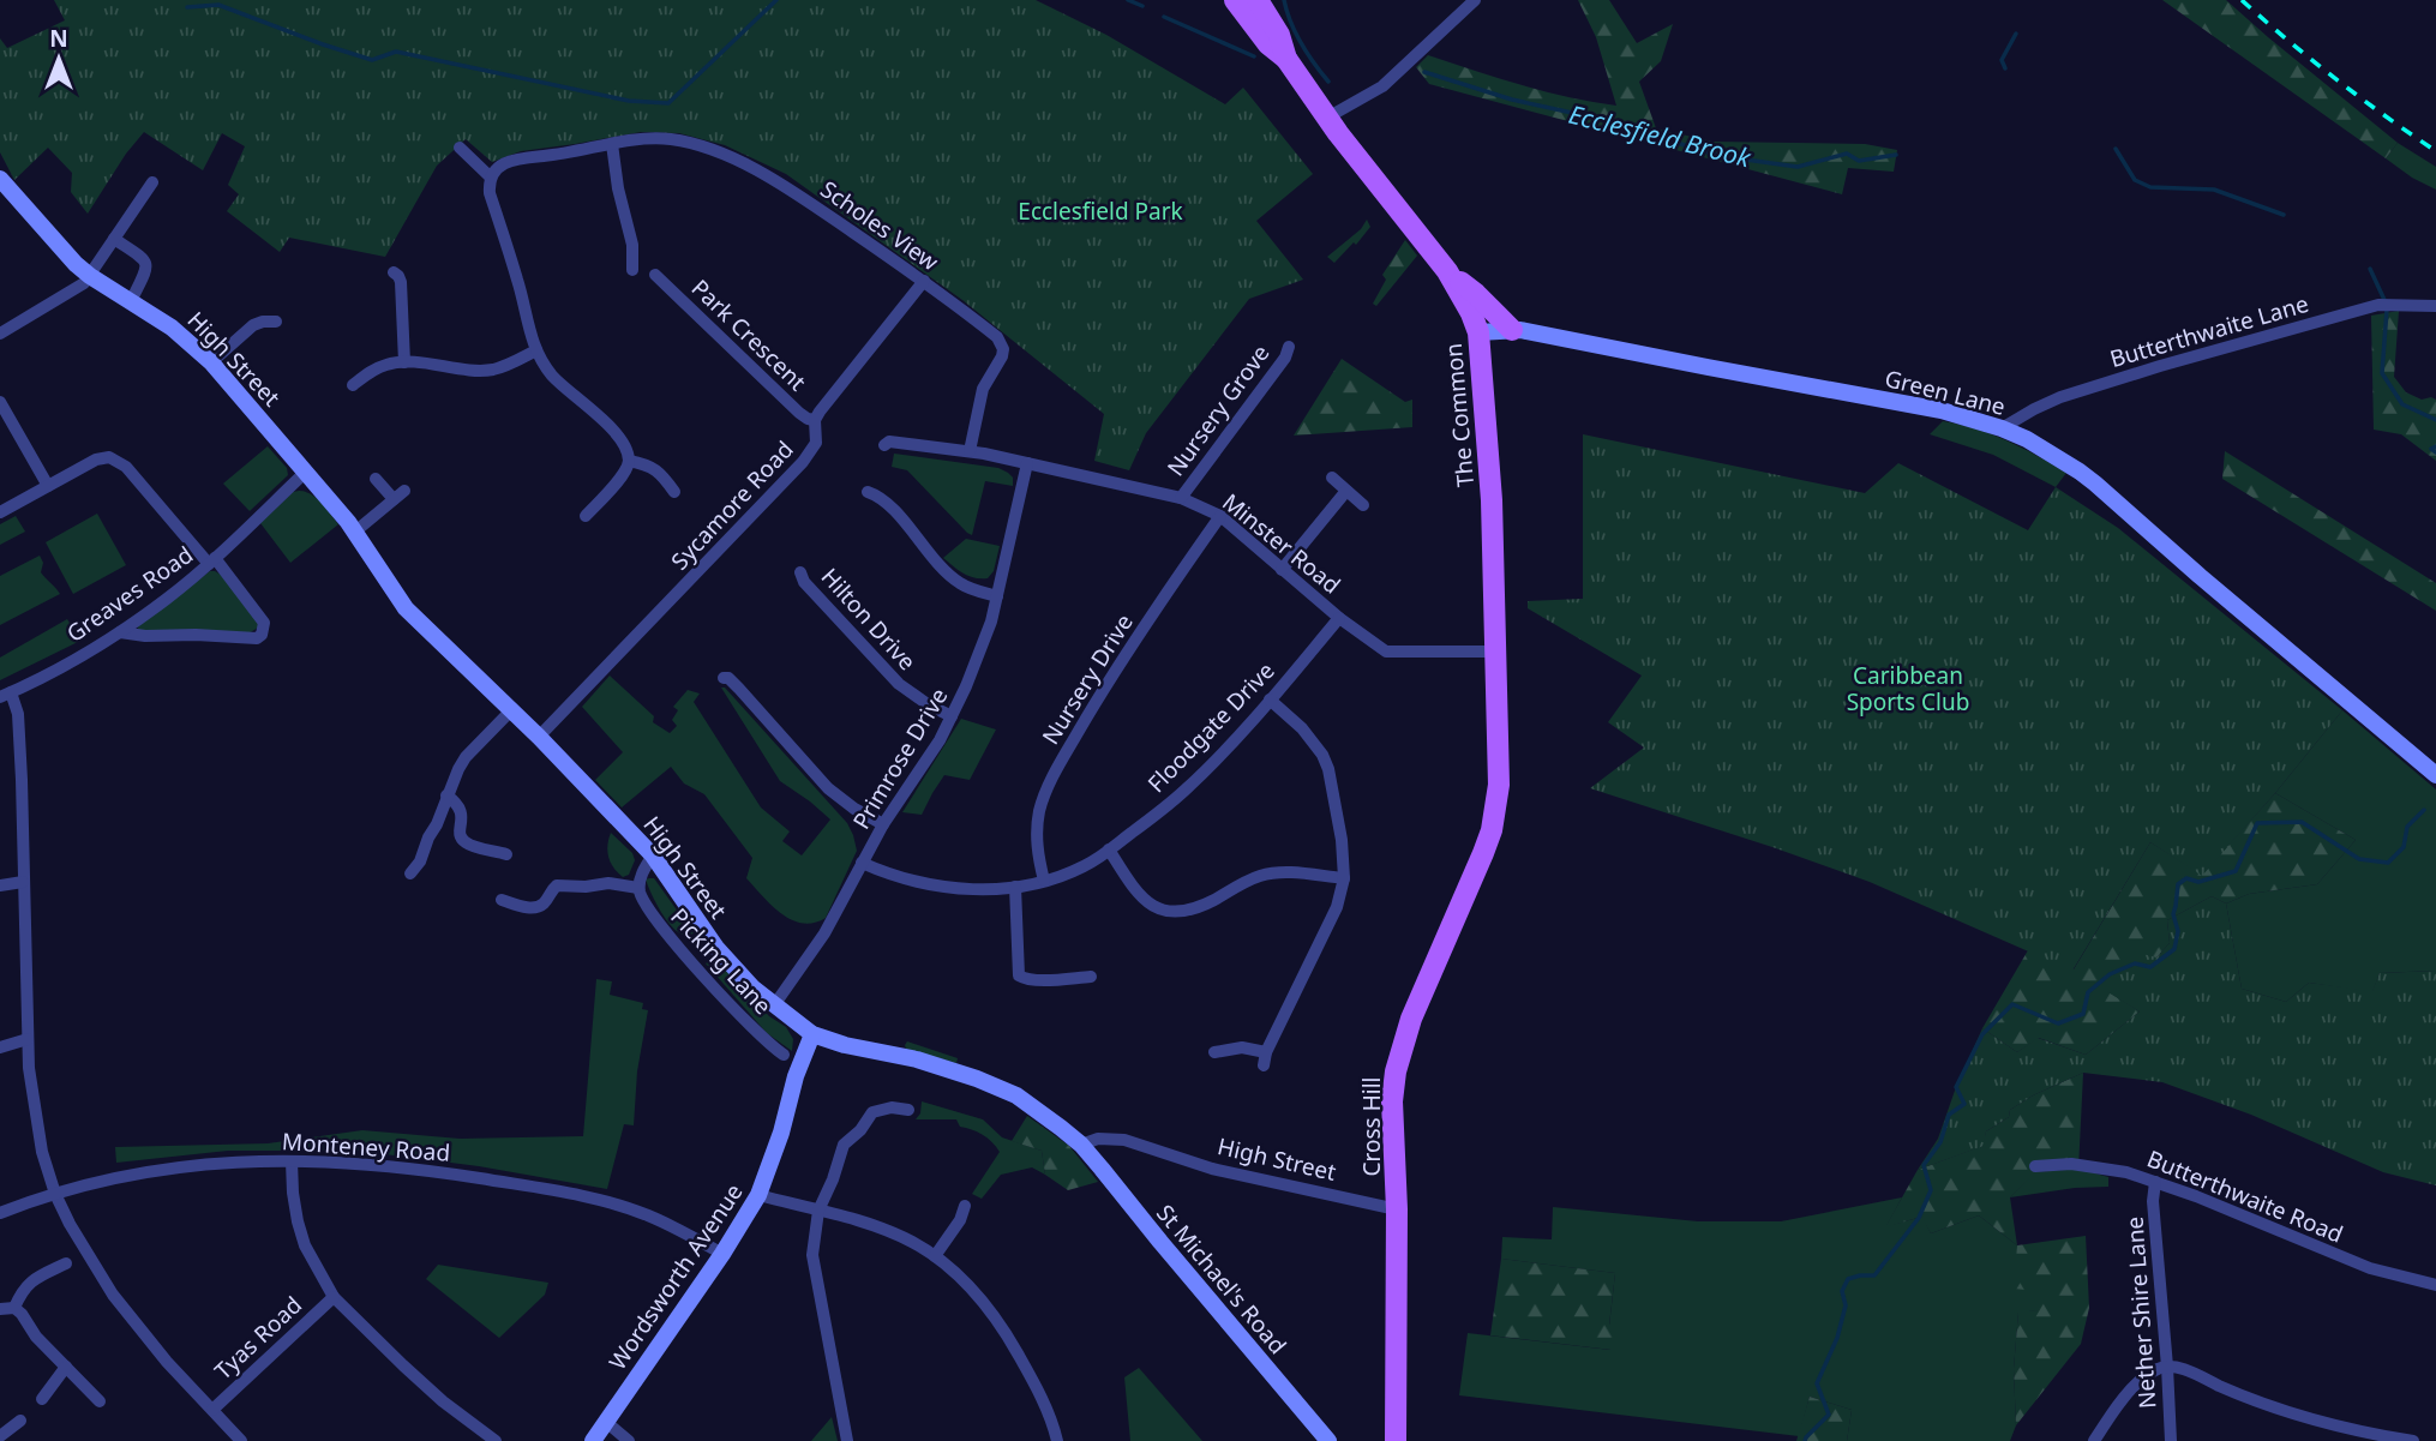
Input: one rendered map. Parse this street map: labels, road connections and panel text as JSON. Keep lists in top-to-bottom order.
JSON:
{
  "streets": {
    "main road": ["The Common", "Cross Hill"],
    "street": [
      "Scholes View",
      "Butterthwaite Lane",
      "Park Crescent",
      "High Street",
      "Green Lane",
      "Nursery Grove",
      "Sycamore Road",
      "Minster Road",
      "Greaves Road",
      "Hilton Drive",
      "Nursery Drive",
      "Floodgate Drive",
      "Primrose Drive",
      "Picking Lane",
      "Monteney Road",
      "Butterthwaite Road",
      "Wordsworth Avenue",
      "St Michael's Road",
      "Nether Shire Lane",
      "Tyas Road"
    ]
  },
  "crossings": [
    ["Scholes View", "Sycamore Road"],
    ["Scholes View", "Minster Road"],
    ["Butterthwaite Lane", "Green Lane"],
    ["Park Crescent", "Sycamore Road"],
    ["High Street", "Sycamore Road"],
    ["High Street", "Greaves Road"],
    ["High Street", "Primrose Drive"],
    ["High Street", "Cross Hill"],
    ["High Street", "Wordsworth Avenue"],
    ["High Street", "St Michael's Road"],
    ["Green Lane", "The Common"],
    ["Nursery Grove", "Minster Road"],
    ["The Common", "Minster Road"],
    ["The Common", "Cross Hill"],
    ["Minster Road", "Nursery Drive"],
    ["Minster Road", "Floodgate Drive"],
    ["Minster Road", "Primrose Drive"],
    ["Hilton Drive", "Primrose Drive"],
    ["Nursery Drive", "Floodgate Drive"],
    ["Floodgate Drive", "Primrose Drive"],
    ["Monteney Road", "Wordsworth Avenue"],
    ["Butterthwaite Road", "Nether Shire Lane"]
  ],
  "water": ["Ecclesfield Brook"],
  "parks": ["Ecclesfield Park", "Caribbean Sports Club"],
  "north": "top"
}
